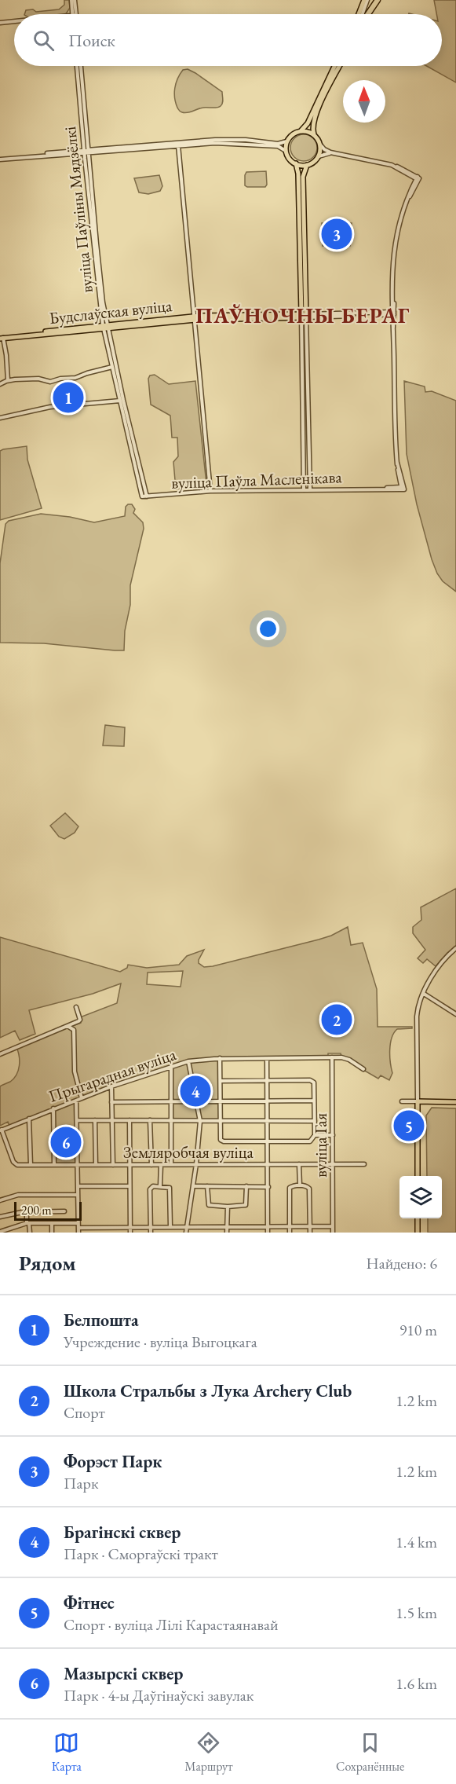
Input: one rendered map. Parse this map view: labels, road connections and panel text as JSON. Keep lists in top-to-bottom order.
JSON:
{
  "streets": {
    "main road": ["Будслаўская вуліца"],
    "street": [
      "вуліца Паўліны Мядзёлкі",
      "вуліца Паўла Масленікава",
      "Прыгарадная вуліца",
      "вуліца Гая",
      "Земляробчая вуліца"
    ]
  },
  "crossings": [
    ["вуліца Паўліны Мядзёлкі", "Будслаўская вуліца"],
    ["вуліца Паўліны Мядзёлкі", "вуліца Паўла Масленікава"],
    ["Будслаўская вуліца", "вуліца Паўла Масленікава"],
    ["Прыгарадная вуліца", "вуліца Гая"],
    ["Прыгарадная вуліца", "Земляробчая вуліца"],
    ["вуліца Гая", "Земляробчая вуліца"]
  ],
  "districts": ["ПАЎНОЧНЫ БЕРАГ"],
  "scale_bar": "200 m",
  "north": "top",
  "page": {
    "search": "Поиск",
    "pins": [
      "3",
      "1",
      "2",
      "4",
      "5",
      "6"
    ],
    "scale": "200 m",
    "heading": ["Рядом", "Найдено: 6"],
    "list": [
      {
        "mark": "1",
        "name": "Белпошта",
        "note": "Учреждение · вуліца Выгоцкага",
        "value": "910 m"
      },
      {
        "mark": "2",
        "name": "Школа Стральбы з Лука Archery Club",
        "note": "Спорт",
        "value": "1.2 km"
      },
      {
        "mark": "3",
        "name": "Форэст Парк",
        "note": "Парк",
        "value": "1.2 km"
      },
      {
        "mark": "4",
        "name": "Брагінскі сквер",
        "note": "Парк · Сморгаўскі тракт",
        "value": "1.4 km"
      },
      {
        "mark": "5",
        "name": "Фітнес",
        "note": "Спорт · вуліца Лілі Карастаянавай",
        "value": "1.5 km"
      },
      {
        "mark": "6",
        "name": "Мазырскі сквер",
        "note": "Парк · 4-ы Даўгінаўскі завулак",
        "value": "1.6 km"
      }
    ],
    "nav": ["Карта", "Маршрут", "Сохранённые"]
  }
}
